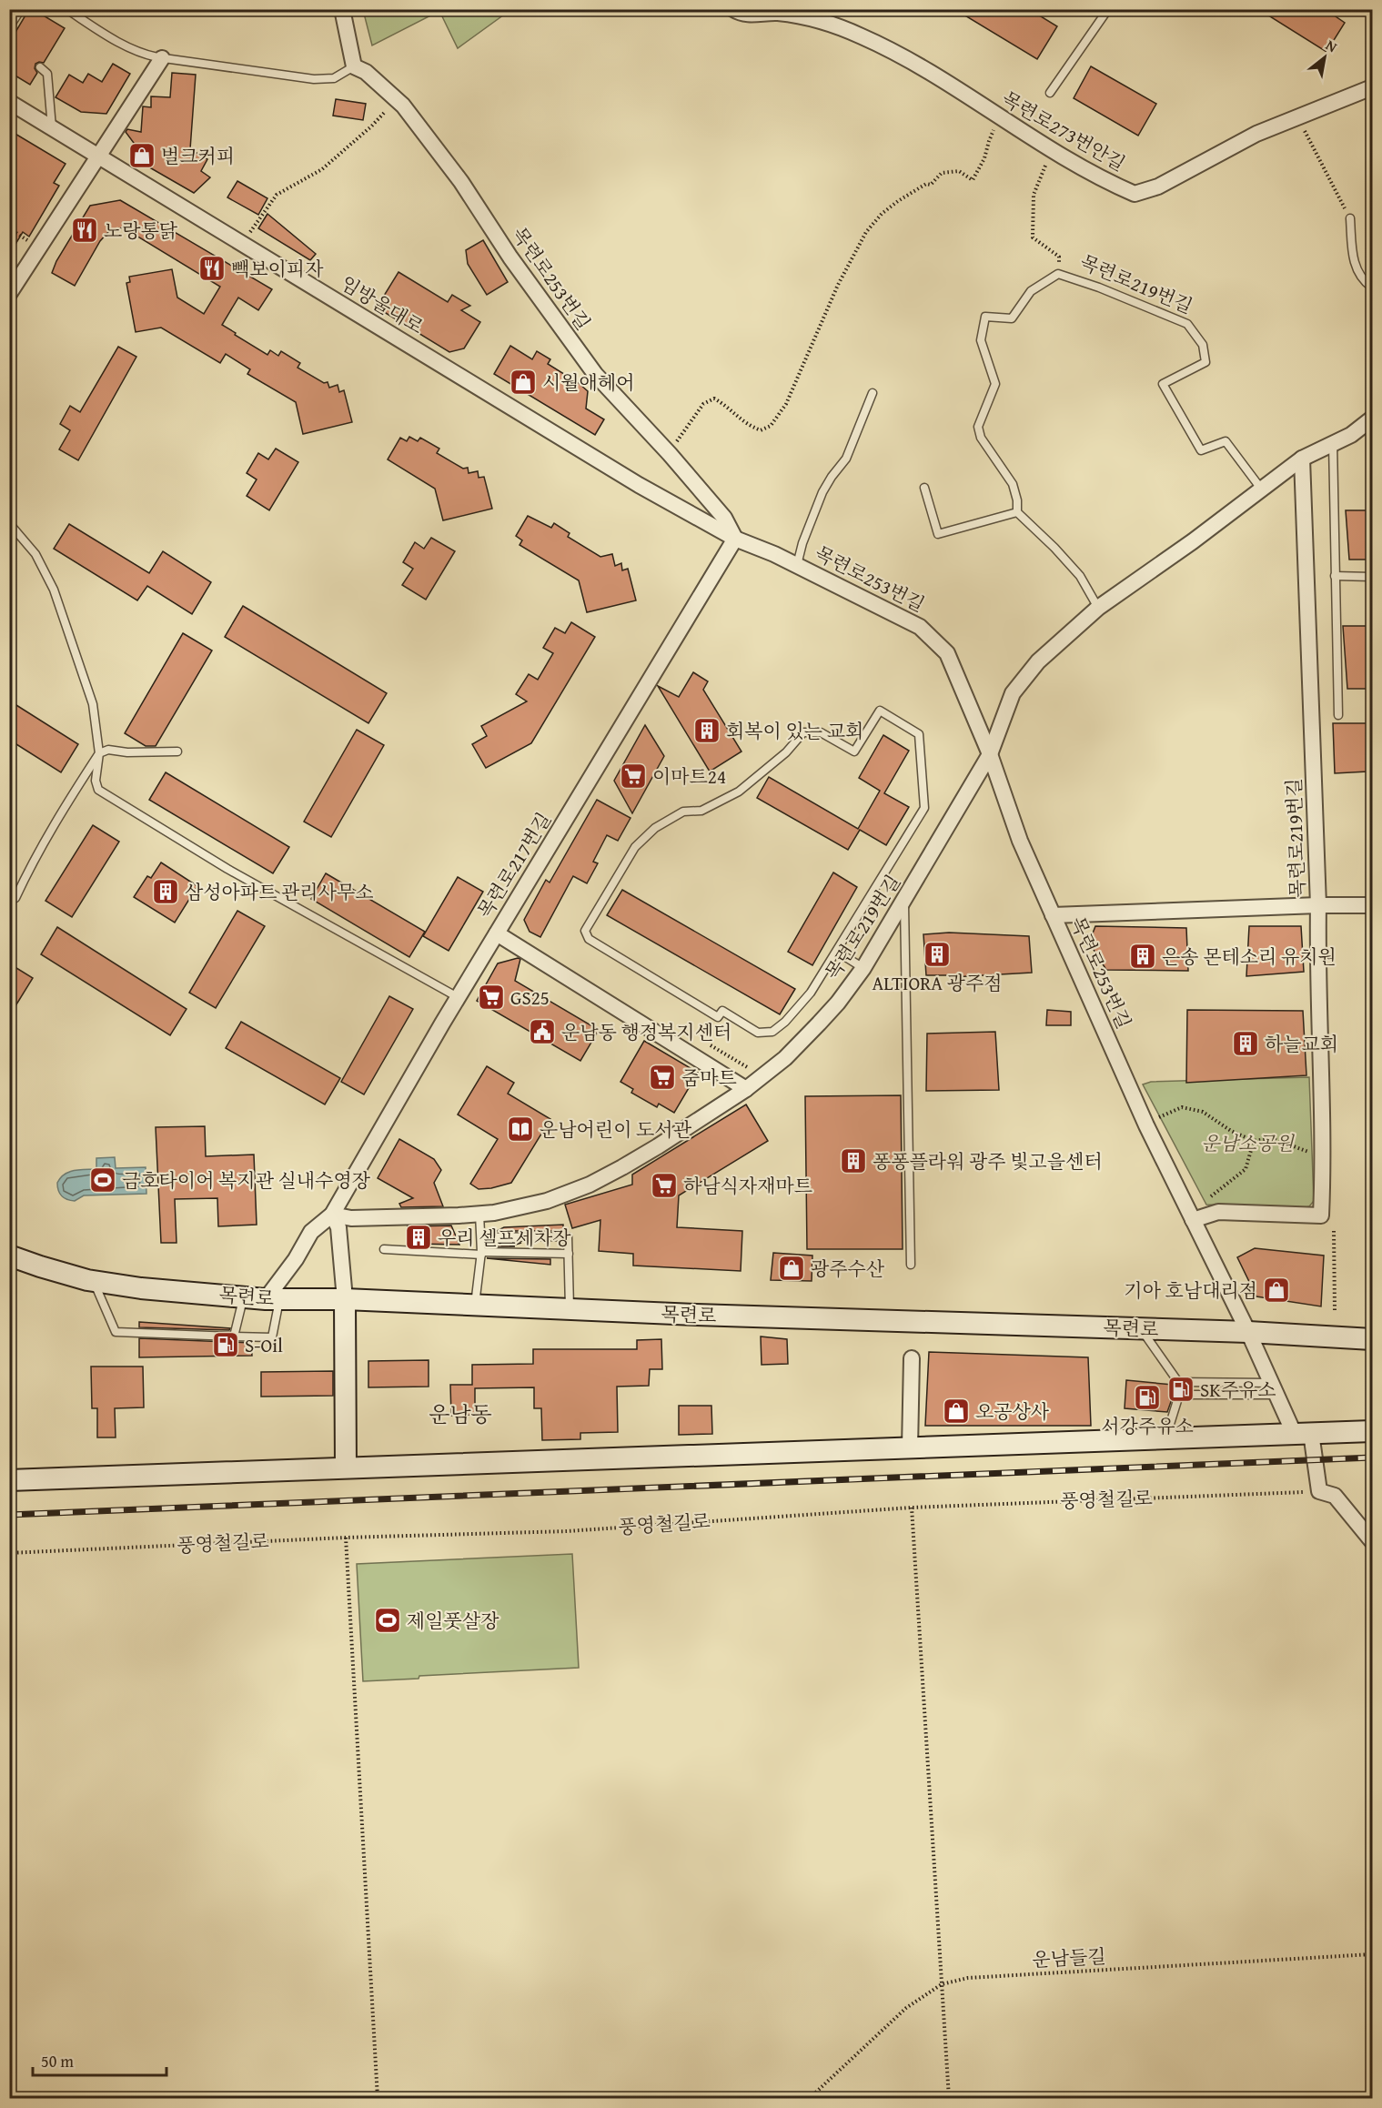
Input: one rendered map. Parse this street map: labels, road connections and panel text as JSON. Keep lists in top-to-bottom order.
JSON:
{
  "streets": {
    "street": [
      "목련로273번안길",
      "목련로253번길",
      "목련로219번길",
      "임방울대로",
      "목련로217번길",
      "목련로"
    ],
    "path": ["풍영철길로", "운남들길"]
  },
  "crossings": [
    ["목련로253번길", "목련로219번길"],
    ["목련로253번길", "임방울대로"],
    ["목련로253번길", "목련로217번길"],
    ["목련로253번길", "목련로"],
    ["목련로219번길", "목련로217번길"],
    ["임방울대로", "목련로217번길"],
    ["목련로217번길", "목련로"]
  ],
  "districts": ["운남동"],
  "parks": ["운남소공원"],
  "places": {
    "shop": [
      "벌크커피",
      "시월애헤어",
      "광주수산",
      "기아 호남대리점",
      "오공상사"
    ],
    "restaurant": ["노랑통닭", "빽보이피자"],
    "building": [
      "회복이 있는 교회",
      "삼성아파트 관리사무소",
      "ALTIORA 광주점",
      "은송 몬테소리 유치원",
      "하늘교회",
      "퐁퐁플라워 광주 빛고을센터",
      "우리 셀프세차장"
    ],
    "supermarket": [
      "이마트24",
      "GS25",
      "줌마트",
      "하남식자재마트"
    ],
    "public building": ["운남동 행정복지센터"],
    "library": ["운남어린이 도서관"],
    "sports": ["금호타이어 복지관 실내수영장", "제일풋살장"],
    "fuel station": ["S-Oil", "SK주유소", "서강주유소"]
  },
  "scale_bar": "50 m",
  "north": "top right"
}
